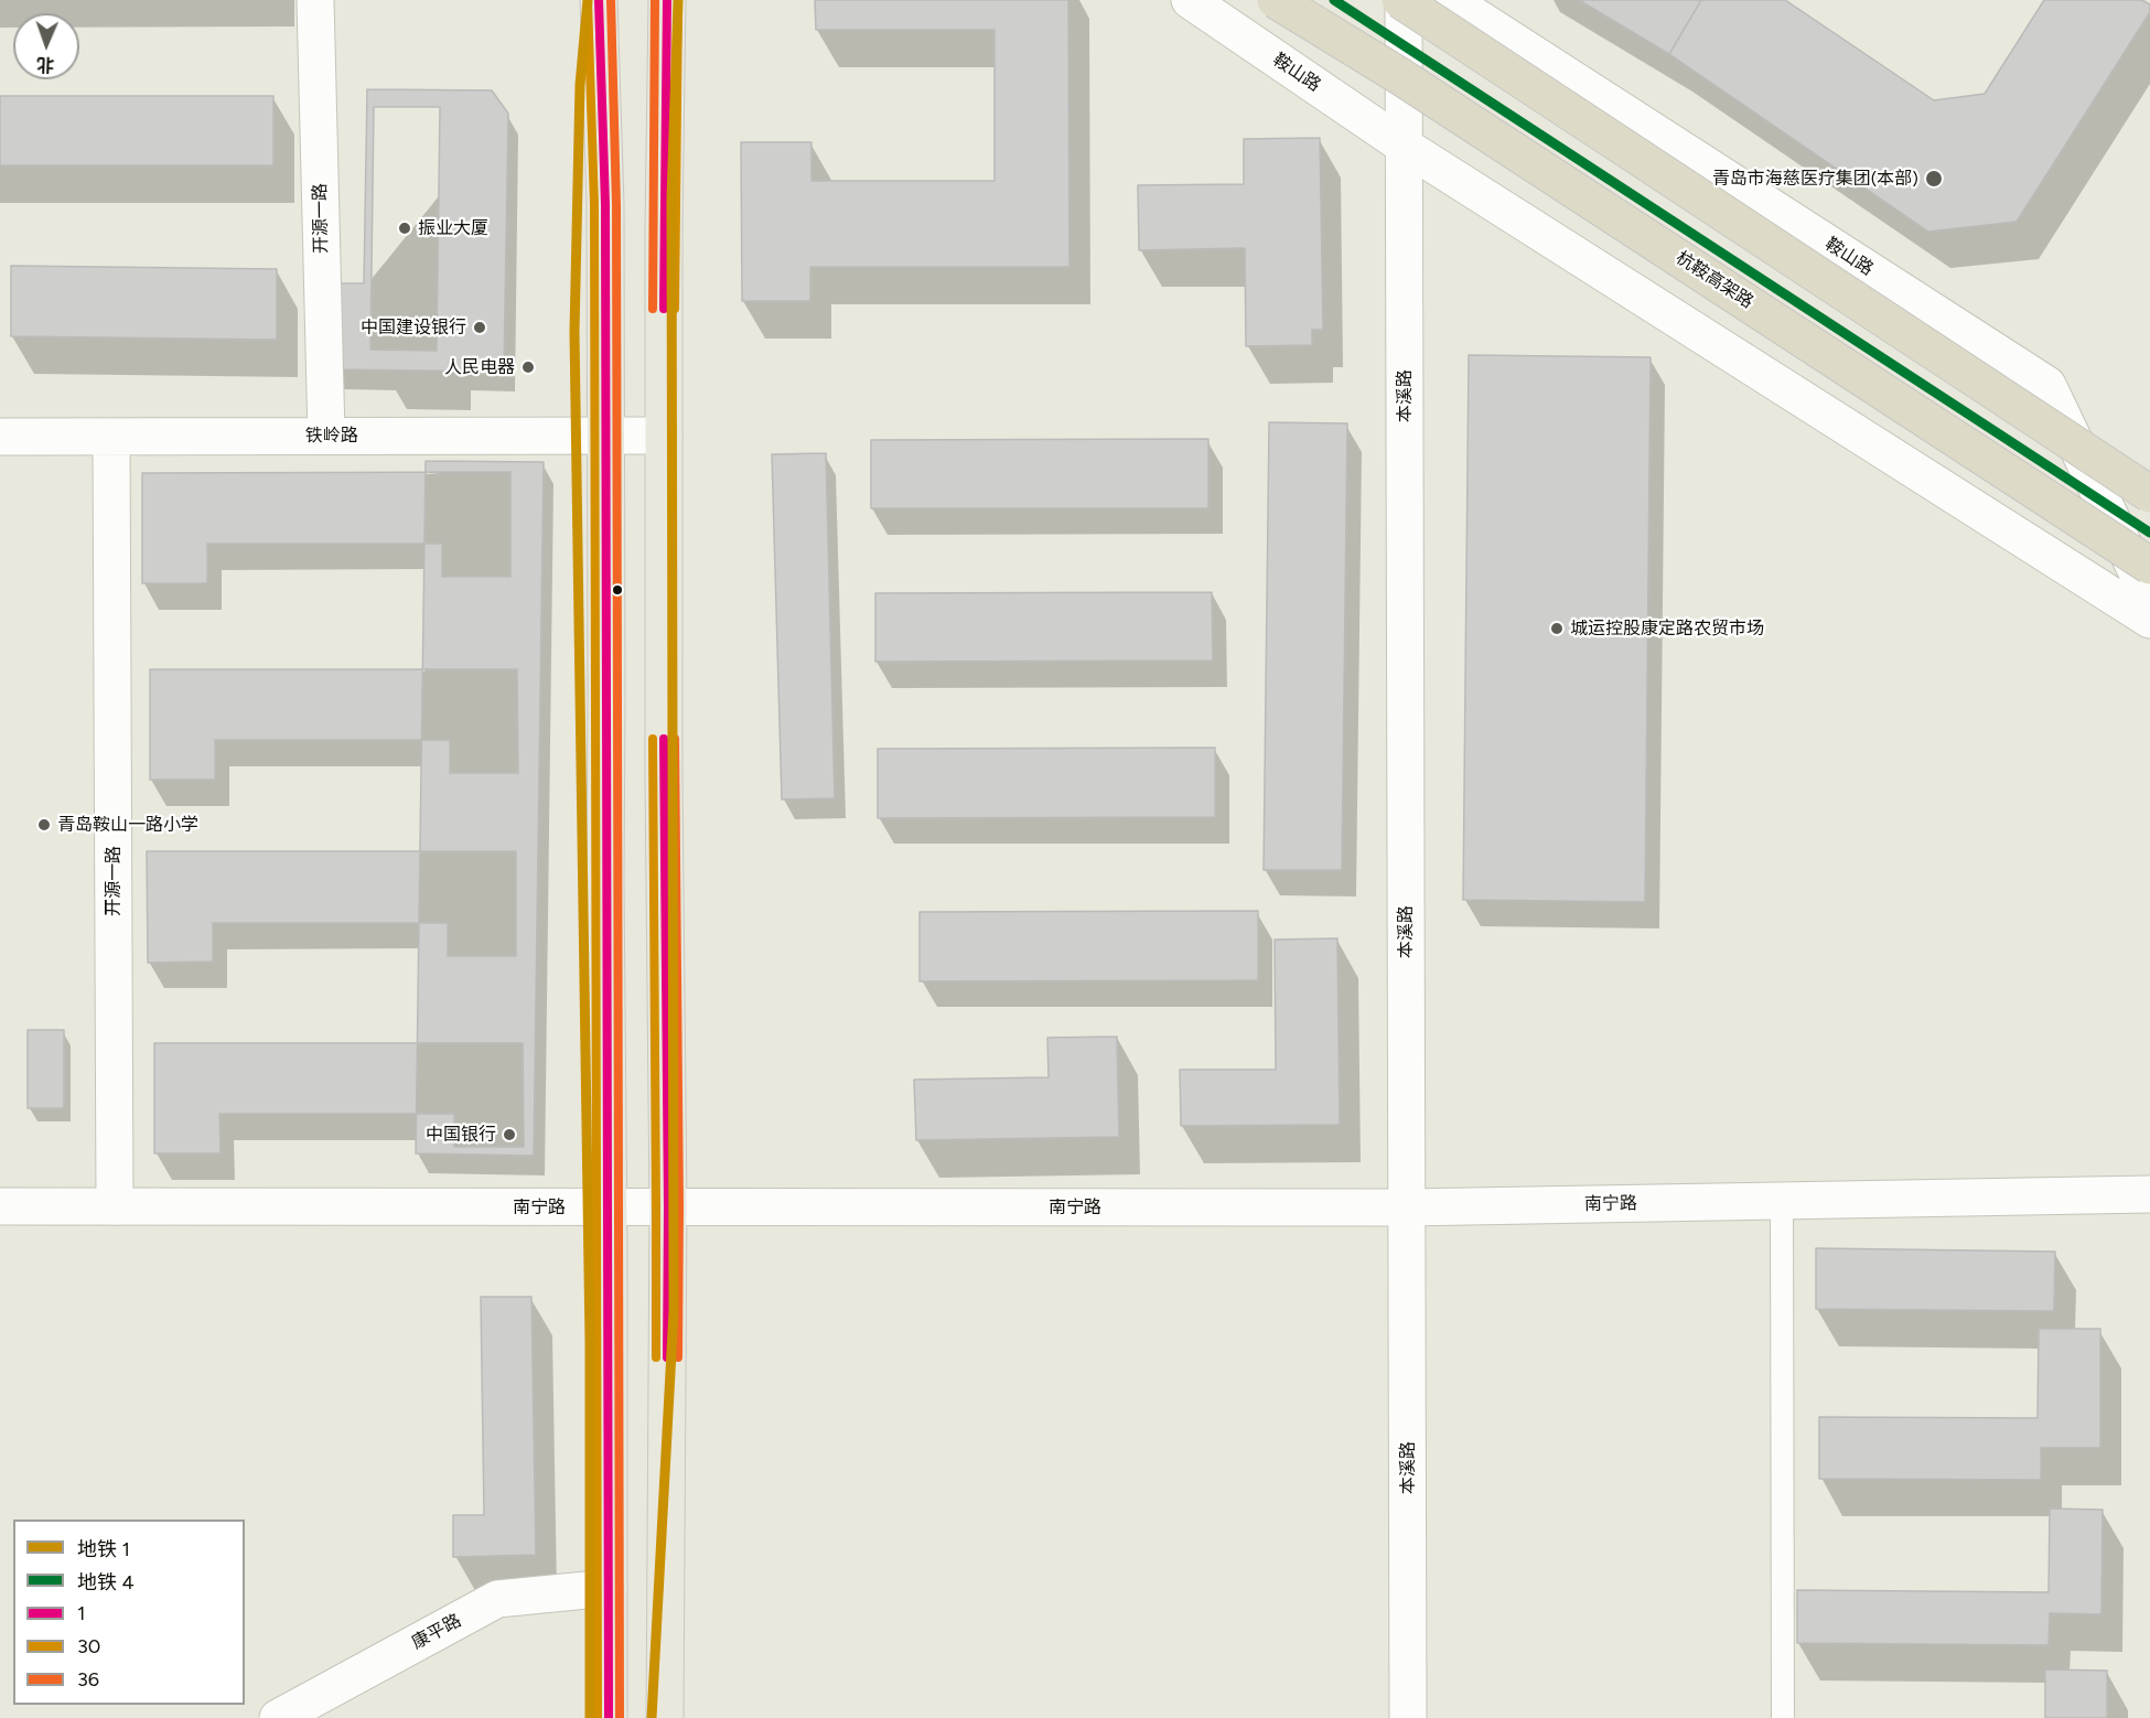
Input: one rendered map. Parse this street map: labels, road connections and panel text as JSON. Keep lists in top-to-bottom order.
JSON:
{
  "streets": {
    "highway": ["杭鞍高架路"],
    "street": [
      "鞍山路",
      "开源一路",
      "本溪路",
      "铁岭路",
      "南宁路",
      "康平路"
    ]
  },
  "crossings": [
    ["鞍山路", "本溪路"],
    ["开源一路", "铁岭路"],
    ["开源一路", "南宁路"],
    ["本溪路", "南宁路"]
  ],
  "places": [
    "青岛市海慈医疗集团(本部)",
    "振业大厦",
    "中国建设银行",
    "人民电器",
    "城运控股康定路农贸市场",
    "青岛鞍山一路小学",
    "中国银行"
  ],
  "lines": [
    "metro line 1",
    "metro line 4",
    "transit line 1",
    "transit line 30",
    "transit line 36"
  ],
  "legend": [
    "地铁 1",
    "地铁 4",
    "1",
    "30",
    "36"
  ],
  "north": "bottom"
}
